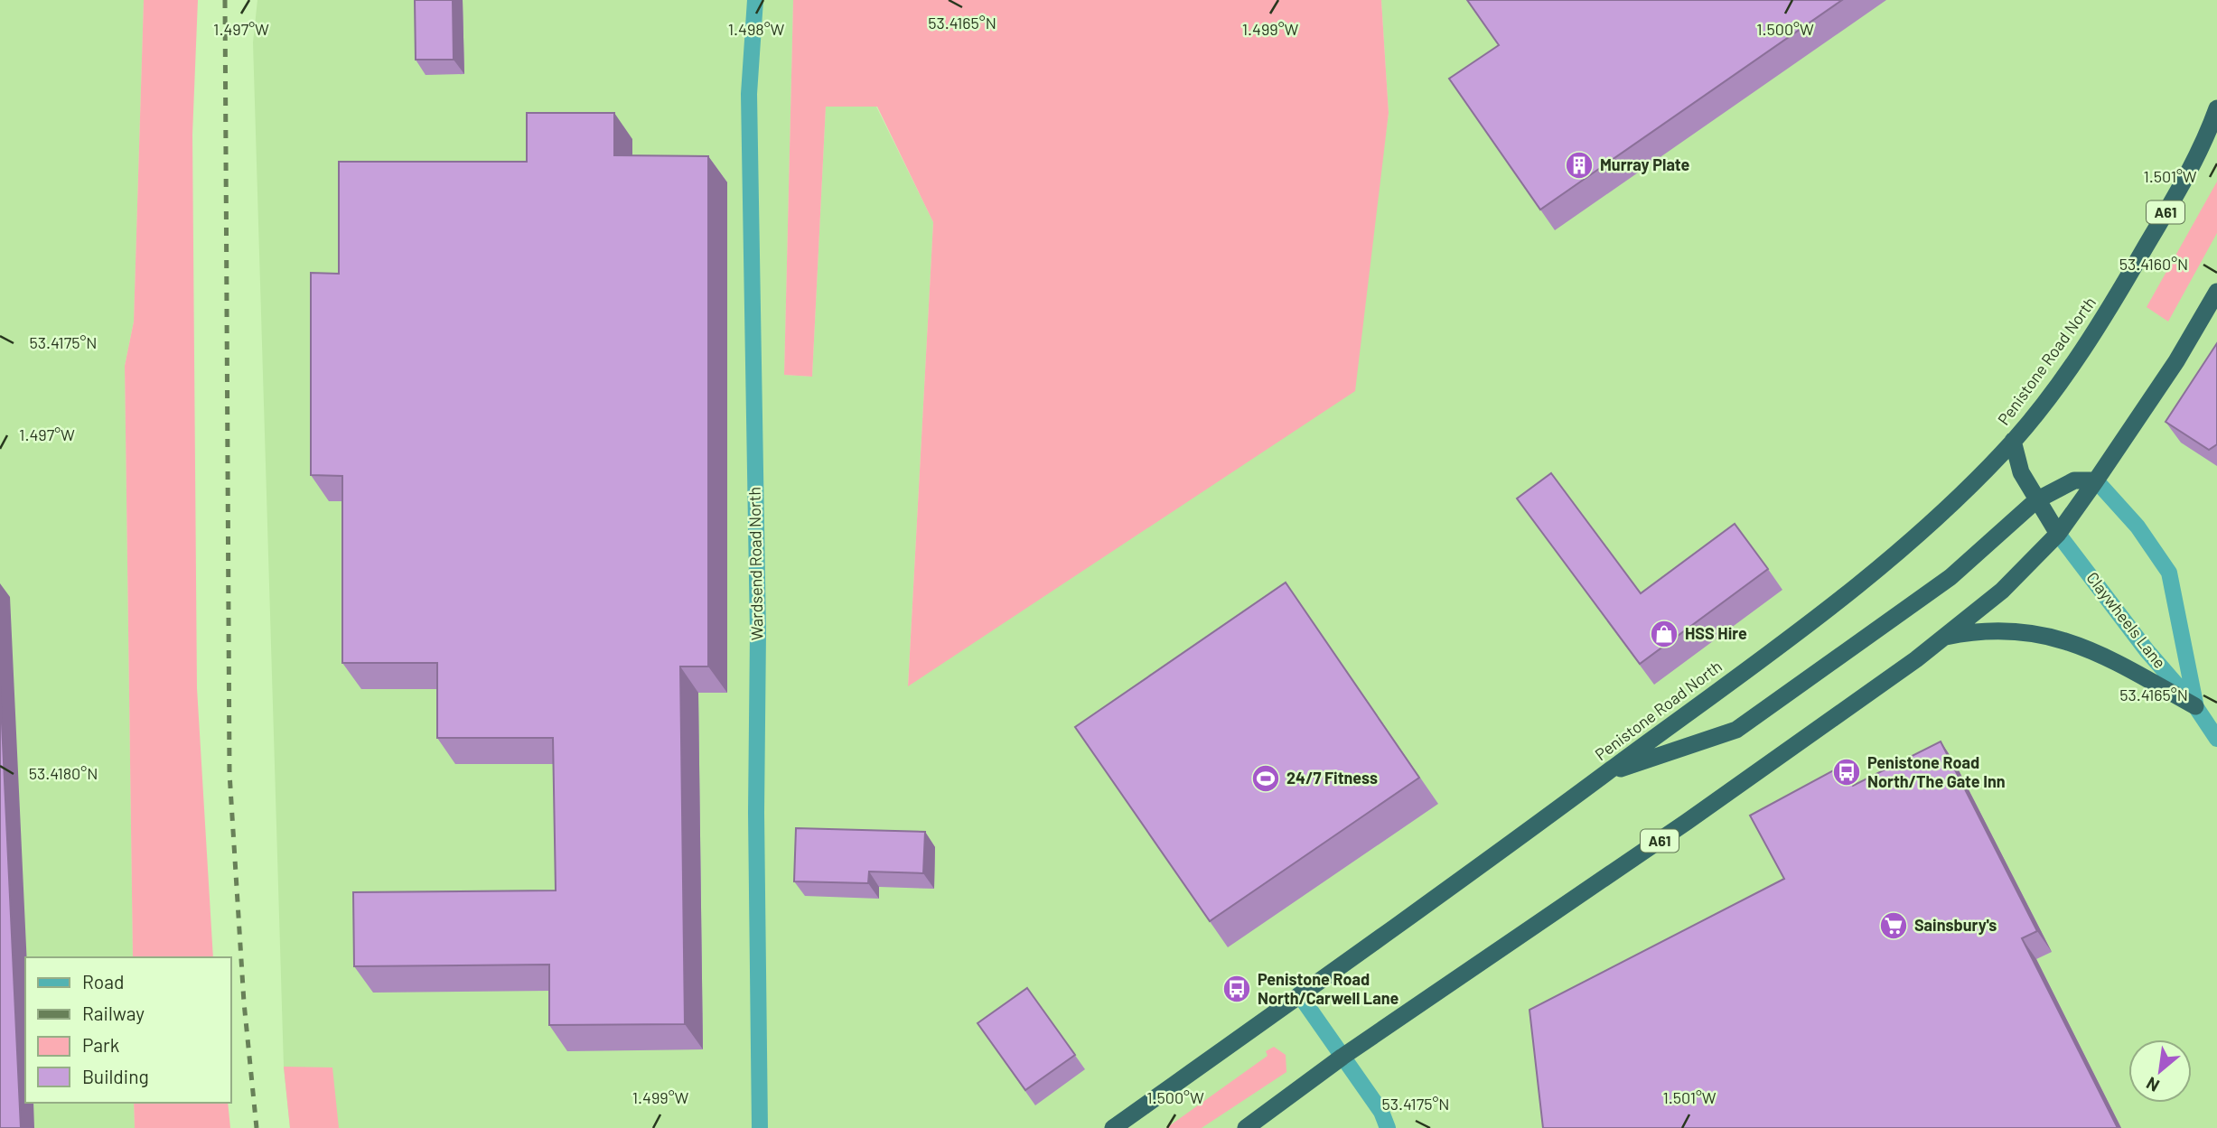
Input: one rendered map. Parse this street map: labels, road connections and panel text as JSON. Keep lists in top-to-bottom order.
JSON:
{
  "streets": {
    "highway": ["A61", "Penistone Road North"],
    "street": ["Wardsend Road North", "Claywheels Lane"]
  },
  "crossings": [
    ["A61", "Claywheels Lane"]
  ],
  "places": {
    "building": ["Murray Plate"],
    "shop": ["HSS Hire"],
    "bus stop": ["Penistone Road North/The Gate Inn", "Penistone Road North/Carwell Lane"],
    "sports": ["24/7 Fitness"],
    "supermarket": ["Sainsbury's"]
  },
  "legend": [
    "Road",
    "Railway",
    "Park",
    "Building"
  ],
  "north": "bottom left",
  "coordinates": [
    "53.4165°N",
    "1.497°W",
    "1.498°W",
    "1.499°W",
    "1.500°W",
    "1.501°W",
    "53.4160°N",
    "53.4175°N",
    "53.4180°N"
  ]
}
